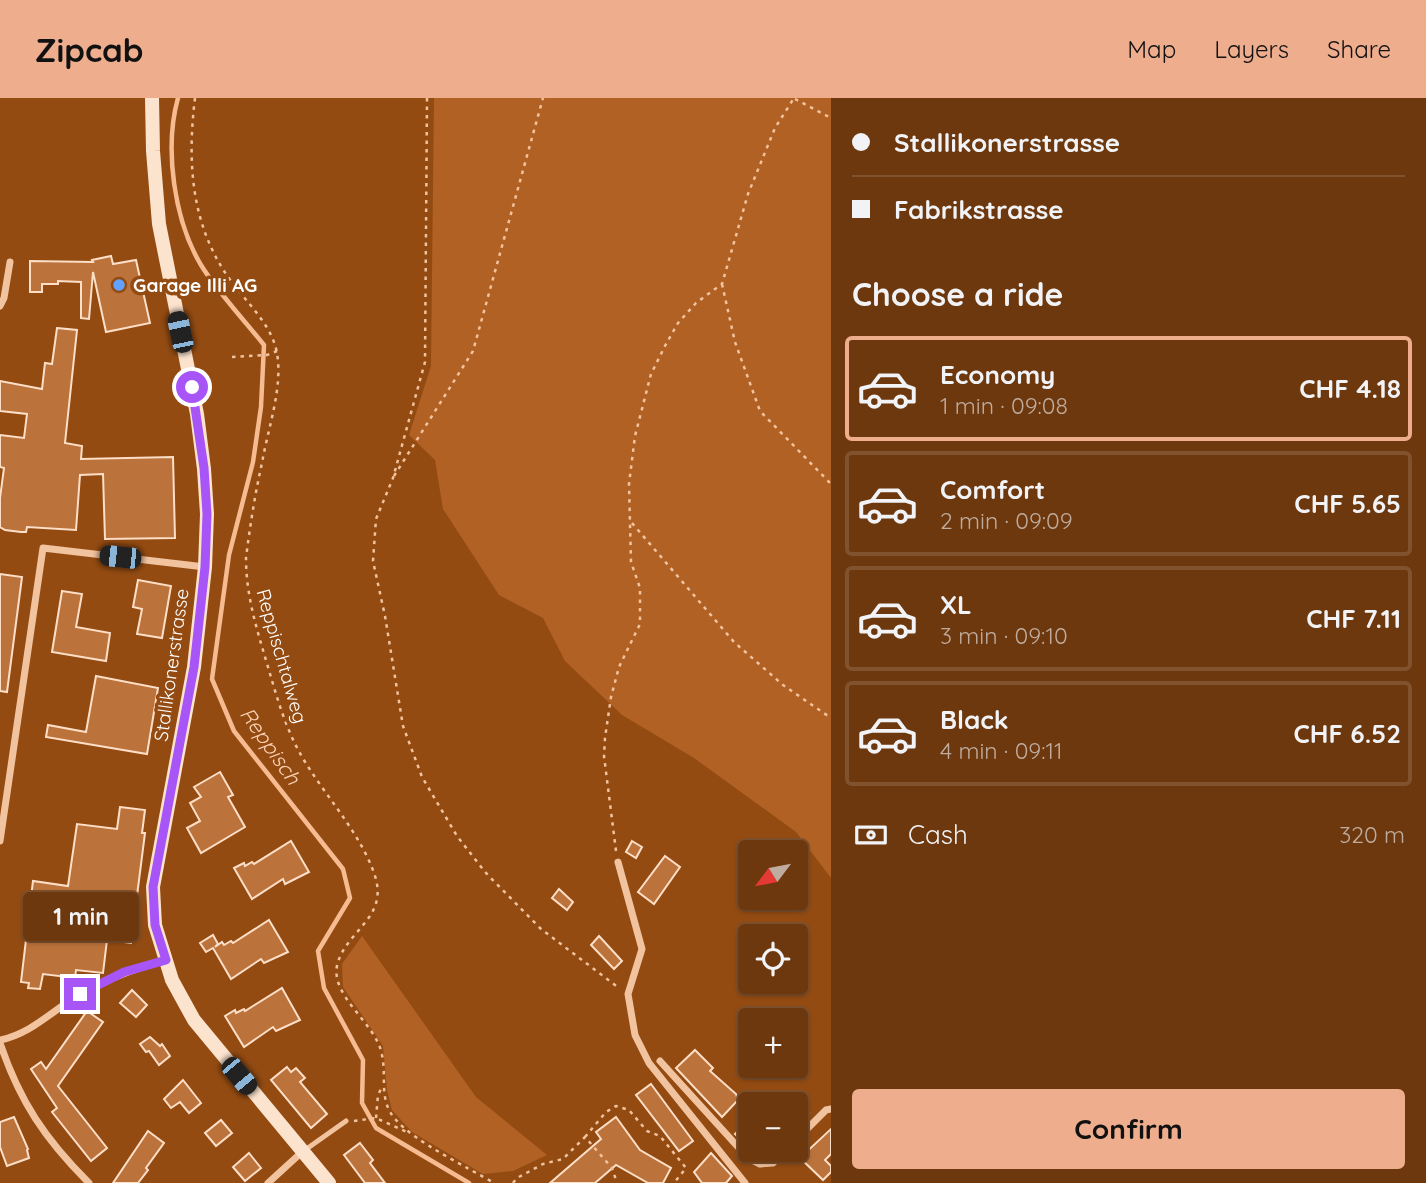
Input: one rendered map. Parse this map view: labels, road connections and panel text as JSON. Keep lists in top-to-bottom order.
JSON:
{
  "streets": {
    "street": ["Stallikonerstrasse"],
    "path": ["Reppischtalweg"]
  },
  "water": ["Reppisch"],
  "places": ["Garage Illi AG"],
  "north": "bottom left",
  "page": {
    "header": "Zipcab",
    "nav": ["Map", "Layers", "Share"],
    "banner": ["Stallikonerstrasse", "Fabrikstrasse"],
    "heading": "Choose a ride",
    "list": [
      {
        "name": "Economy",
        "note": "1 min · 09:08",
        "value": "CHF 4.18"
      },
      {
        "name": "Comfort",
        "note": "2 min · 09:09",
        "value": "CHF 5.65"
      },
      {
        "name": "XL",
        "note": "3 min · 09:10",
        "value": "CHF 7.11"
      },
      {
        "name": "Black",
        "note": "4 min · 09:11",
        "value": "CHF 6.52"
      }
    ],
    "pay": ["Cash", "320 m"],
    "map_buttons": ["+", "−"],
    "bubble": "1 min",
    "buttons": "Confirm"
  }
}
